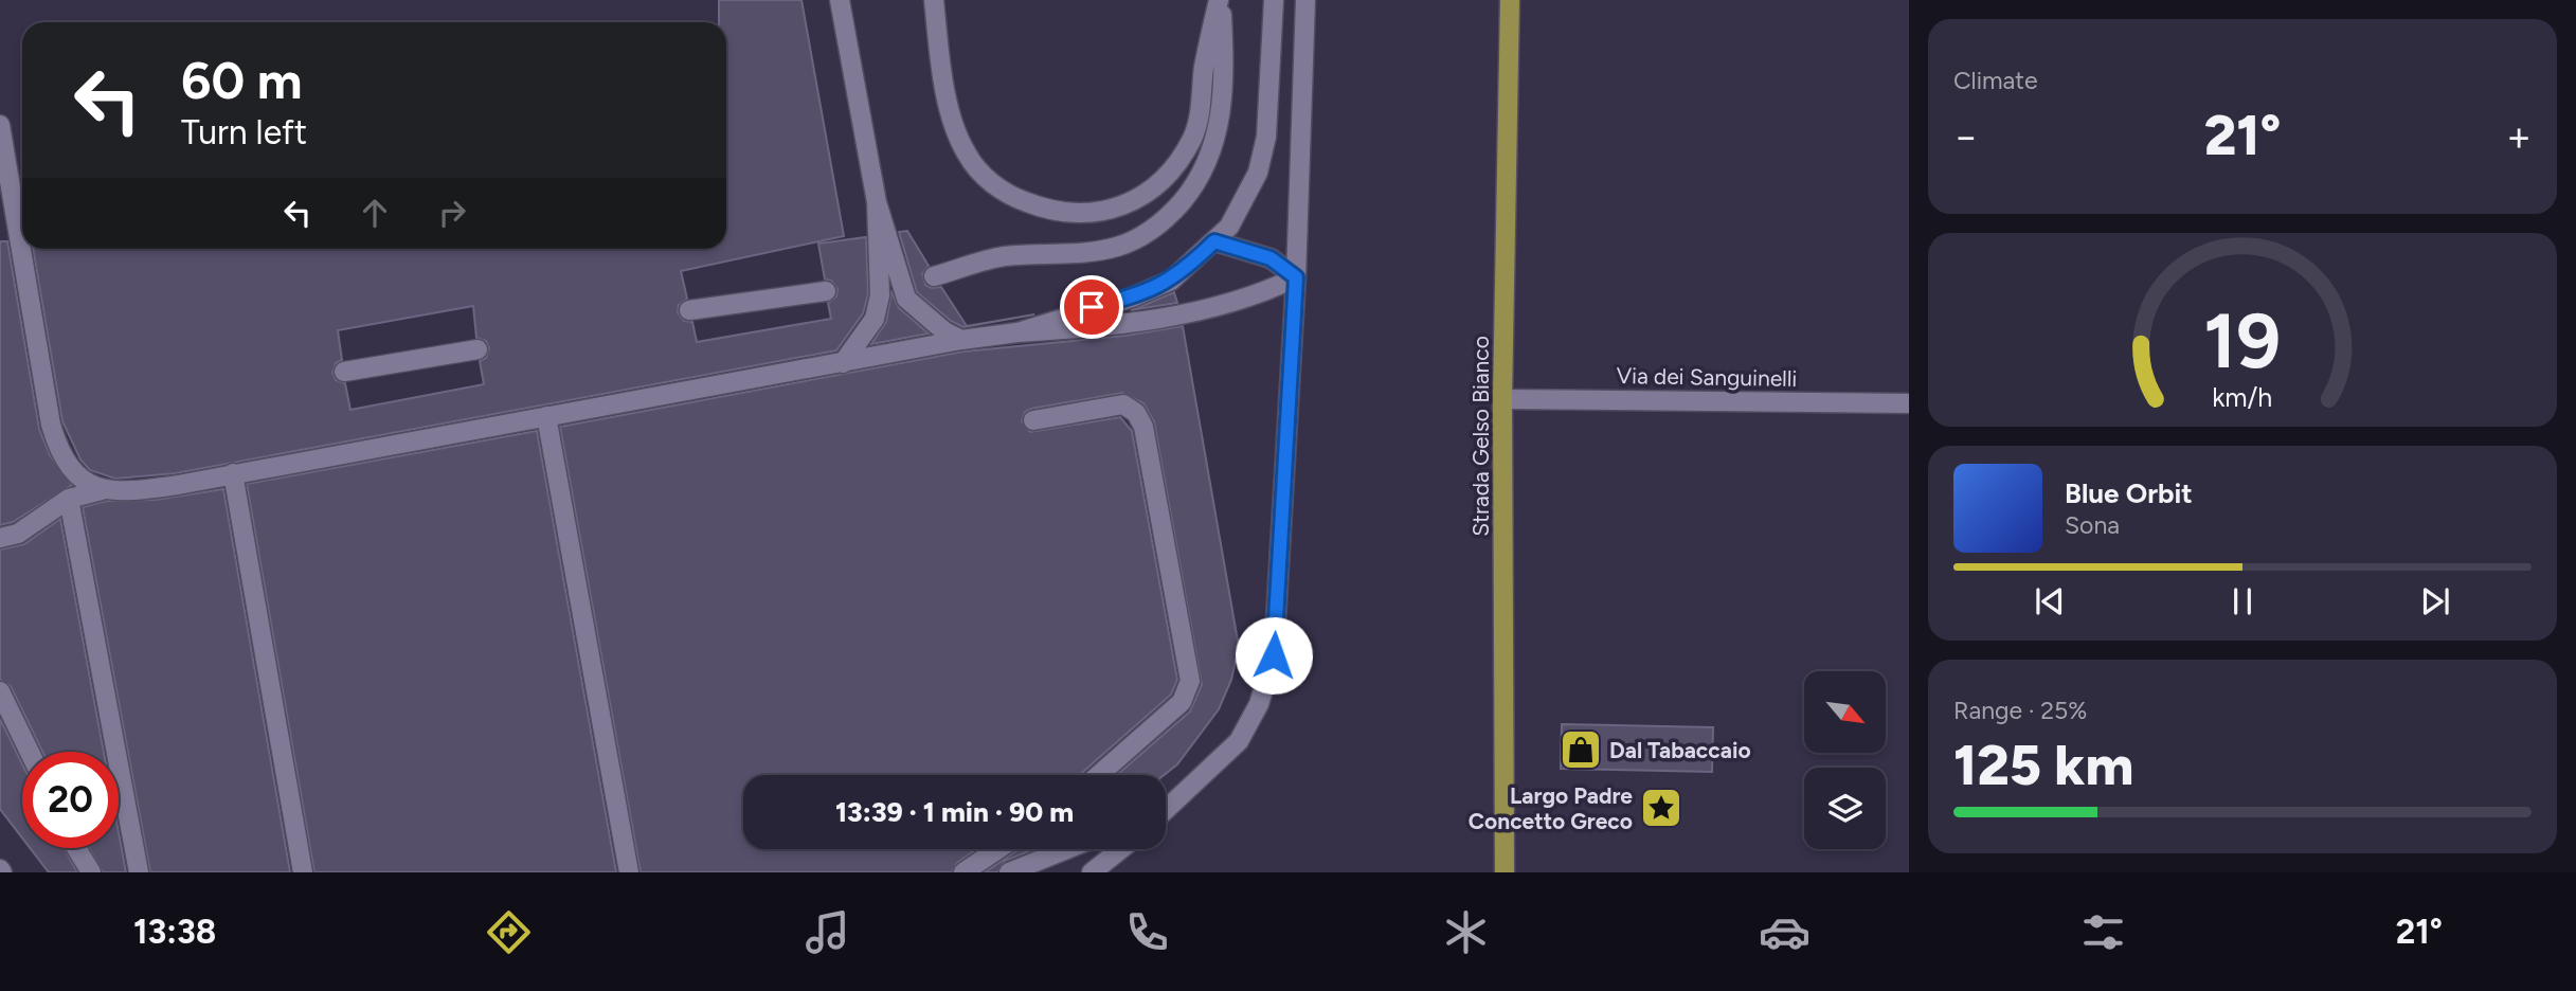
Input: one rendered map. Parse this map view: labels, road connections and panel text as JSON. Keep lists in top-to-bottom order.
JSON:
{
  "streets": {
    "main road": ["Strada Gelso Bianco"],
    "street": ["Via dei Sanguinelli"]
  },
  "crossings": [
    ["Via dei Sanguinelli", "Strada Gelso Bianco"]
  ],
  "places": {
    "shop": ["Dal Tabaccaio"],
    "place": ["Largo Padre Concetto Greco"]
  },
  "north": "bottom right",
  "page": {
    "tile": [
      "Climate",
      ["Range · 25%", "125 km"]
    ],
    "turn": ["60 m", "Turn left"],
    "heat": ["−", "21°", "+"],
    "song": ["Blue Orbit", "Sona"],
    "limit": "20",
    "trip": "13:39 · 1 min · 90 m",
    "tabs": ["13:38", "21°"],
    "gauge": ["19", "km/h"]
  }
}
